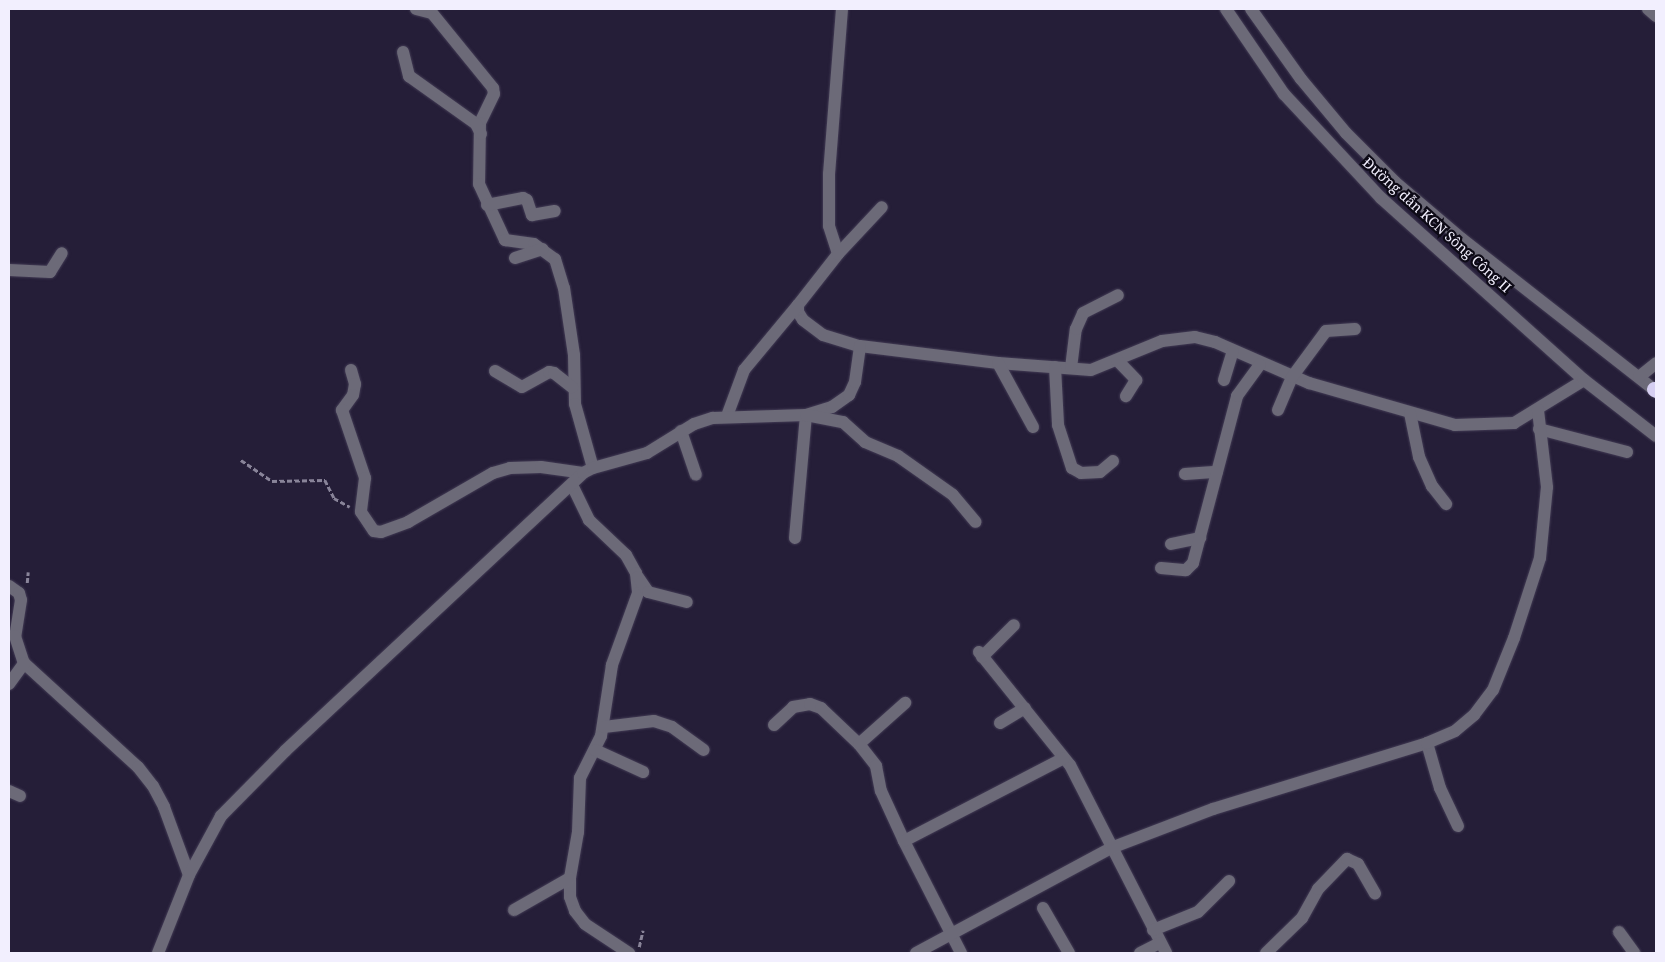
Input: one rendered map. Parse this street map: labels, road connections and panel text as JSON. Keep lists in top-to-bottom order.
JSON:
{
  "streets": {
    "street": ["Đường dẫn KCN Sông Công II"]
  }
}
